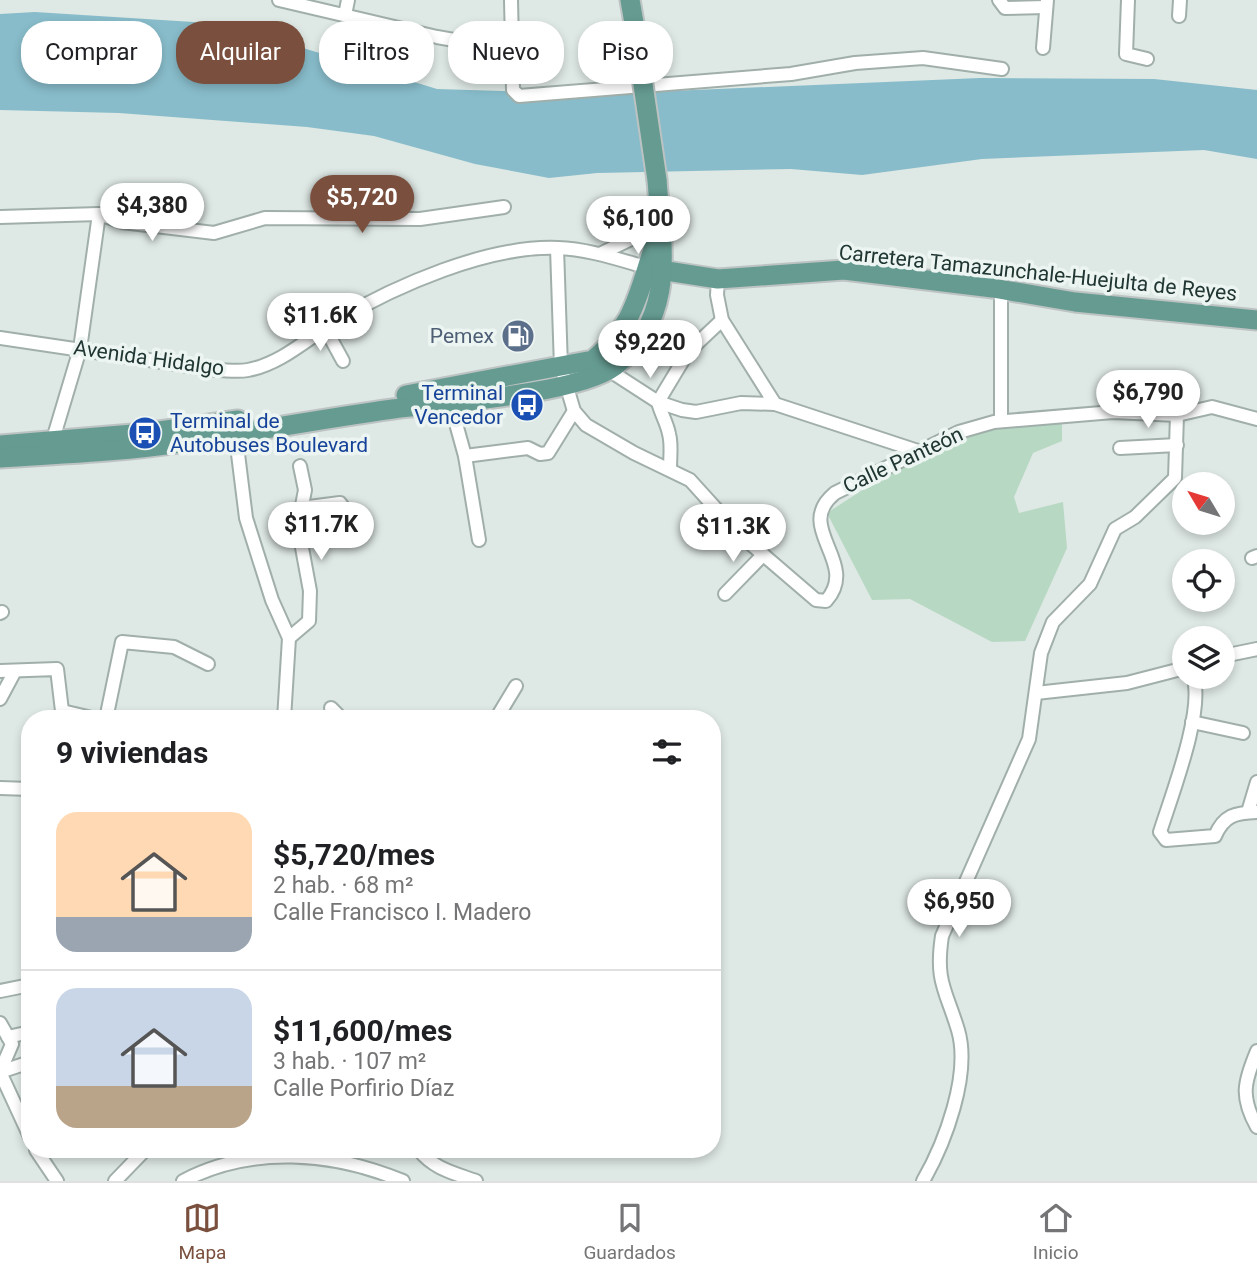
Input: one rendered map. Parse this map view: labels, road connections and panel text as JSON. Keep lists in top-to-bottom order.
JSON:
{
  "streets": {
    "main road": ["Carretera Tamazunchale-Huejulta de Reyes"],
    "street": ["Avenida Hidalgo", "Calle Panteón"]
  },
  "crossings": [
    ["Carretera Tamazunchale-Huejulta de Reyes", "Avenida Hidalgo"]
  ],
  "places": {
    "fuel station": ["Pemex"],
    "bus stop": ["Terminal Vencedor", "Terminal de Autobuses Boulevard"]
  },
  "north": "top left",
  "page": {
    "chip": [
      "Comprar",
      "Alquilar",
      "Filtros",
      "Nuevo",
      "Piso"
    ],
    "price": [
      "$5,720",
      "$4,380",
      "$6,100",
      "$11.6K",
      "$9,220",
      "$6,790",
      "$11.7K",
      "$11.3K",
      "$6,950"
    ],
    "heading": "9 viviendas",
    "list": [
      {
        "name": "$5,720/mes",
        "note": "2 hab. · 68 m² · Calle Francisco I. Madero"
      },
      {
        "name": "$11,600/mes",
        "note": "3 hab. · 107 m² · Calle Porfirio Díaz"
      }
    ],
    "tabs": ["Mapa", "Guardados", "Inicio"]
  }
}
